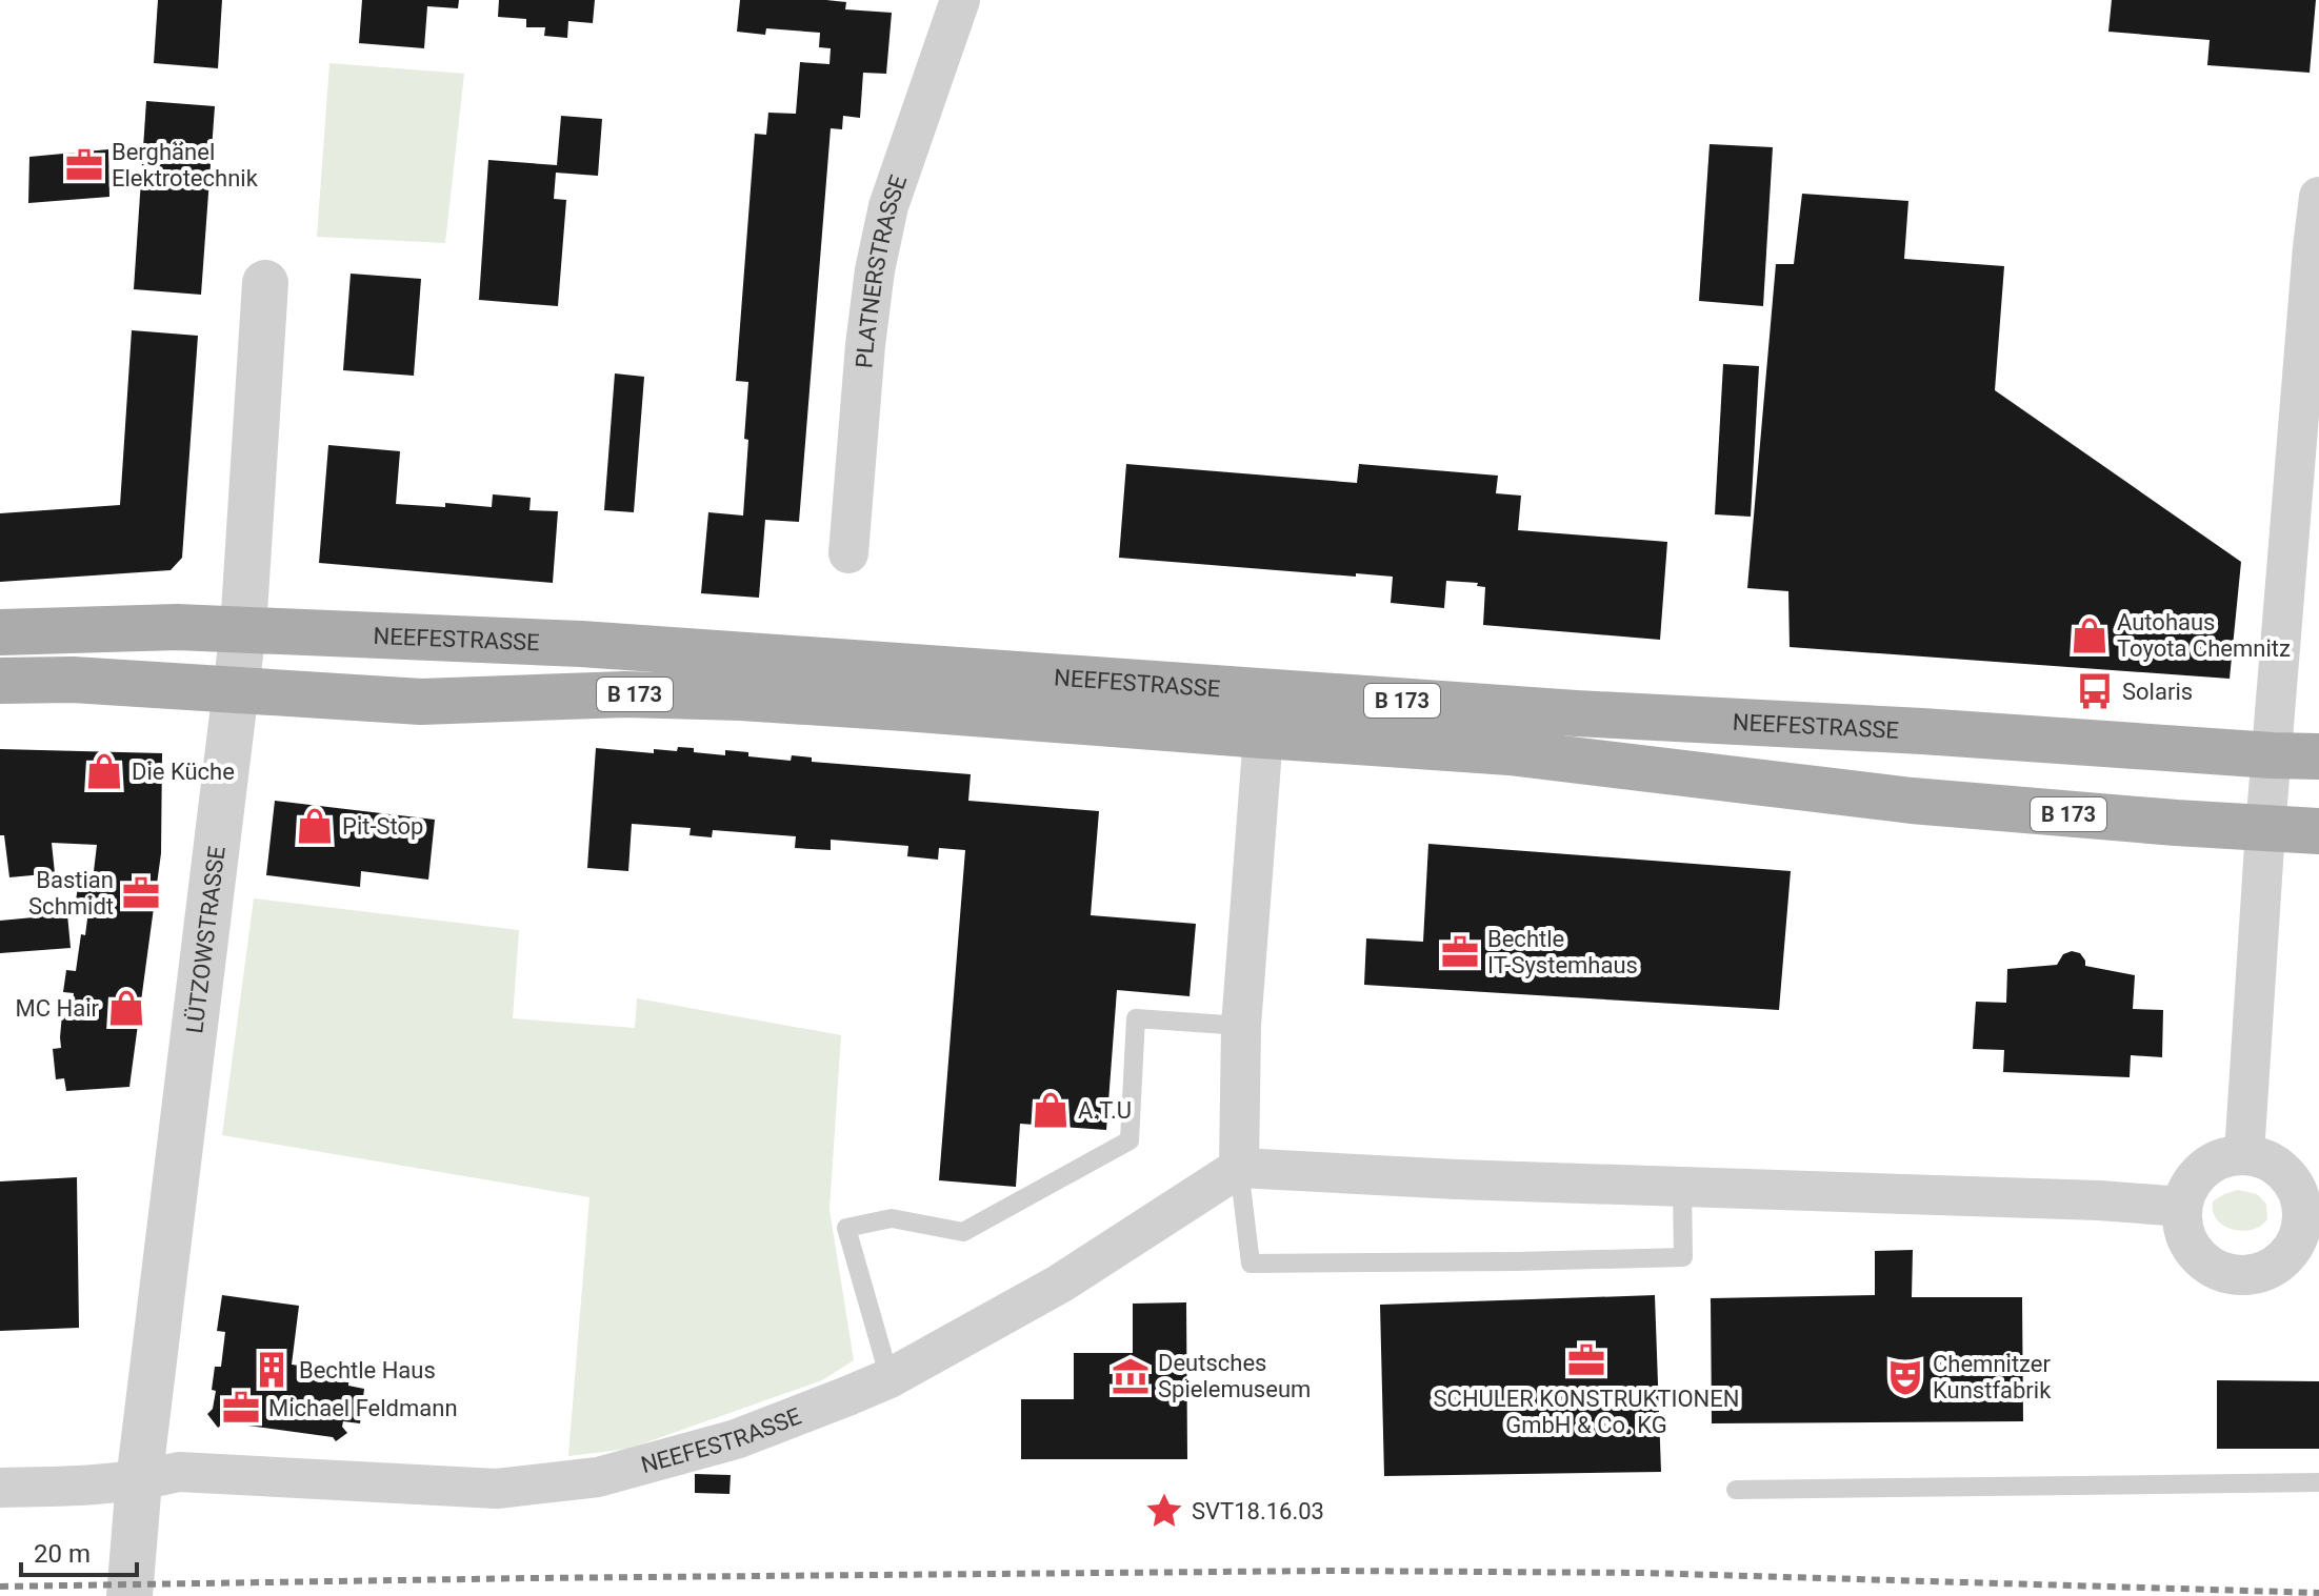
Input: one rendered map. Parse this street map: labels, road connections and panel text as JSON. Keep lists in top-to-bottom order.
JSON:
{
  "streets": {
    "main road": ["NEEFESTRASSE", "B 173"],
    "street": ["PLATNERSTRASSE", "LÜTZOWSTRASSE"]
  },
  "crossings": [
    ["NEEFESTRASSE", "LÜTZOWSTRASSE"]
  ],
  "places": {
    "office": [
      "Berghänel Elektrotechnik",
      "Bastian Schmidt",
      "Bechtle IT-Systemhaus",
      "SCHULER KONSTRUKTIONEN GmbH & Co. KG",
      "Michael Feldmann"
    ],
    "shop": [
      "Autohaus Toyota Chemnitz",
      "Die Küche",
      "Pit-Stop",
      "MC Hair",
      "A.T.U"
    ],
    "bus stop": ["Solaris"],
    "building": ["Bechtle Haus"],
    "museum": ["Deutsches Spielemuseum"],
    "theatre": ["Chemnitzer Kunstfabrik"],
    "place": ["SVT18.16.03"]
  },
  "scale_bar": "20 m"
}
